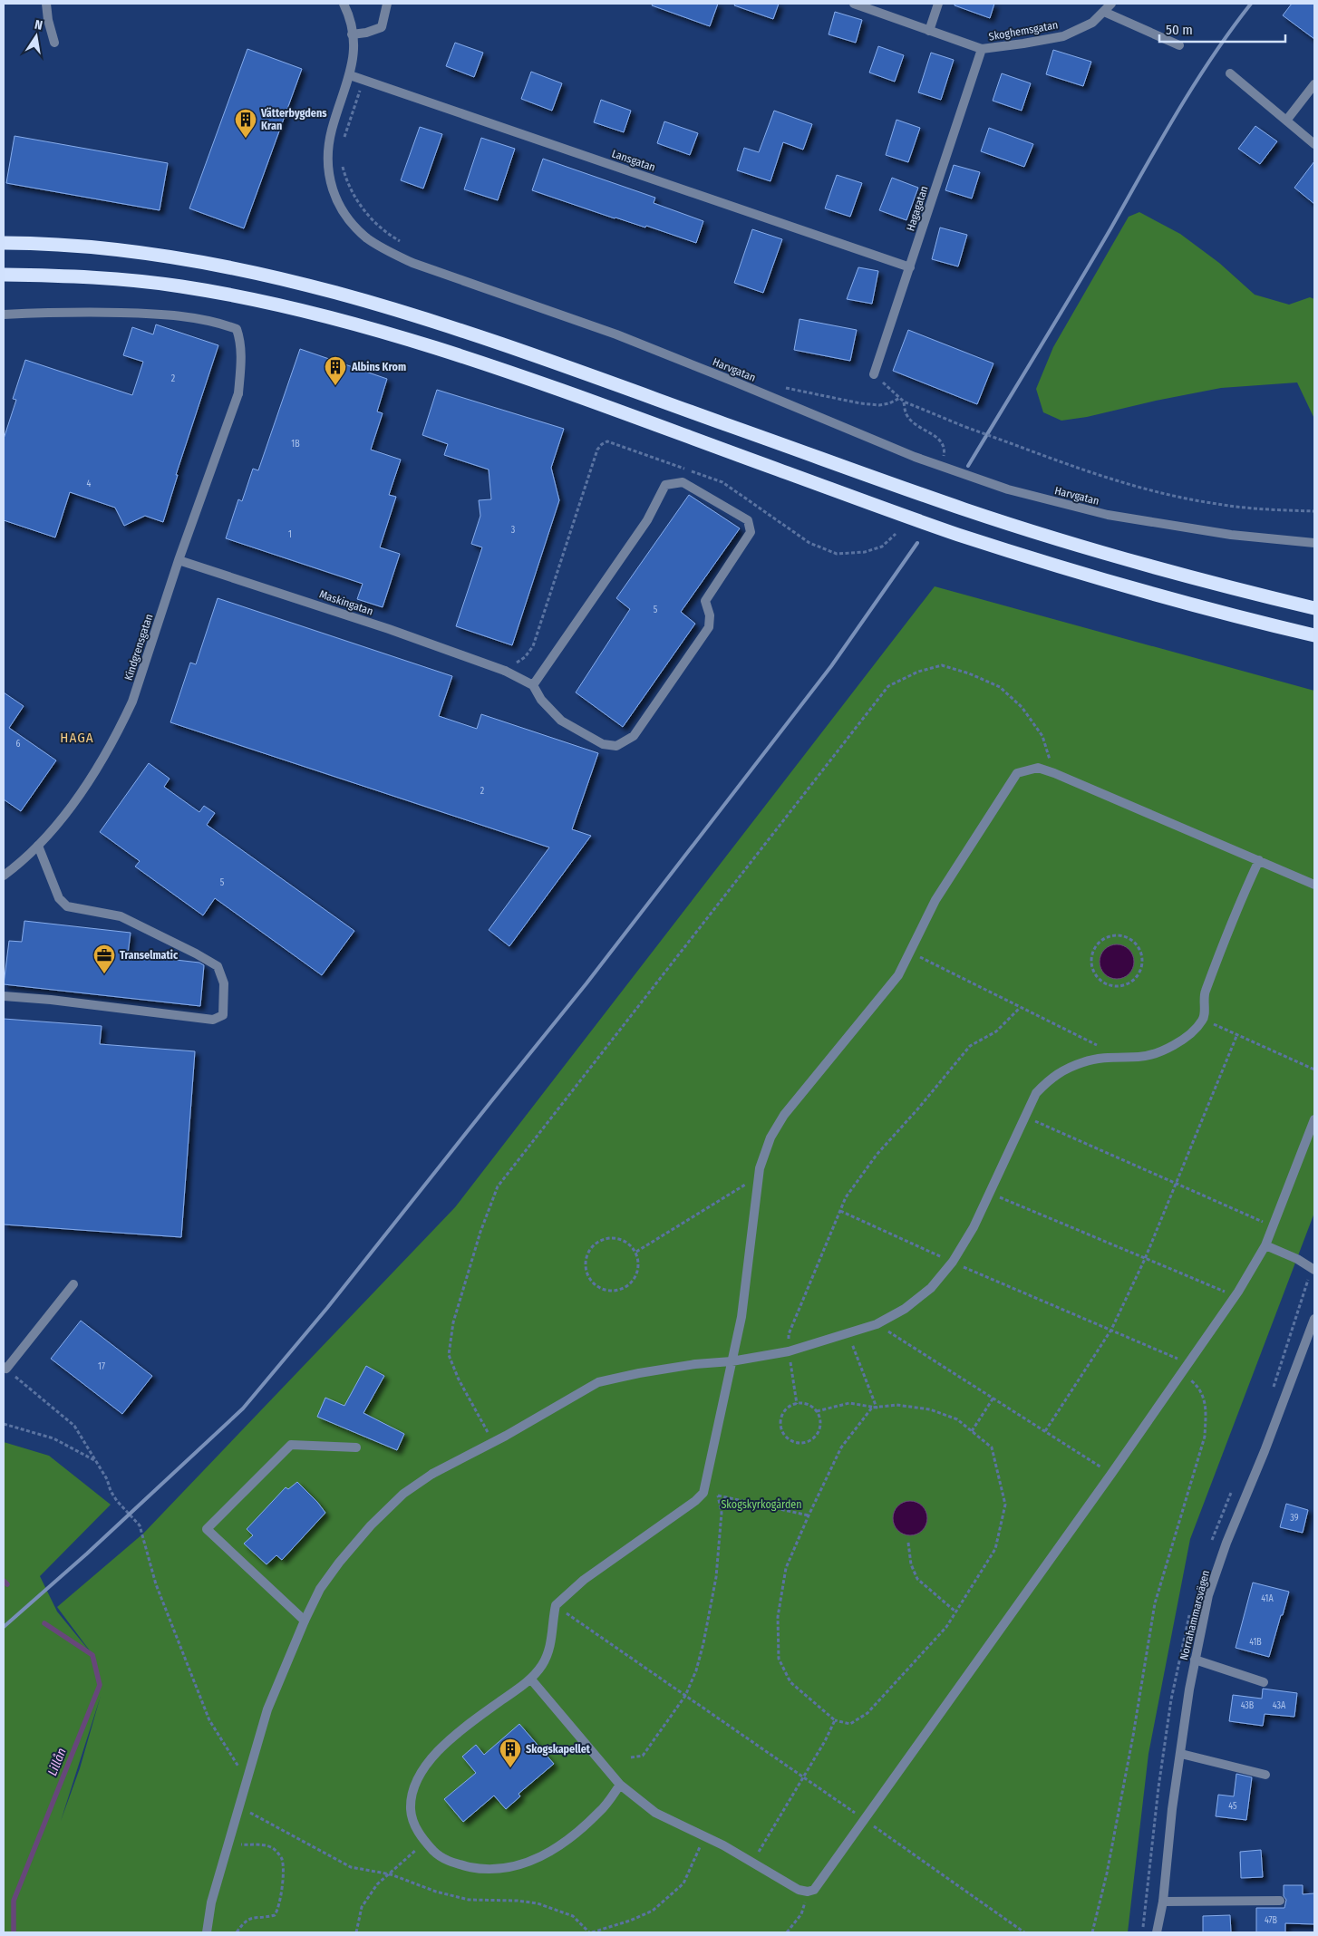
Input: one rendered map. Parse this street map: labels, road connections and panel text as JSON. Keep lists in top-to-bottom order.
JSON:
{
  "streets": {
    "street": [
      "Skoghemsgatan",
      "Lansgatan",
      "Hagagatan",
      "Harvgatan",
      "Maskingatan",
      "Kindgrensgatan",
      "Norrahammarsvägen"
    ]
  },
  "crossings": [
    ["Skoghemsgatan", "Hagagatan"],
    ["Lansgatan", "Hagagatan"],
    ["Lansgatan", "Harvgatan"],
    ["Maskingatan", "Kindgrensgatan"]
  ],
  "districts": ["HAGA"],
  "water": ["Lillån"],
  "parks": ["Skogskyrkogården"],
  "places": {
    "building": ["Vätterbygdens Kran", "Albins Krom", "Skogskapellet"],
    "office": ["Transelmatic"]
  },
  "house_numbers": [
    "2",
    "1B",
    "4",
    "3",
    "1",
    "5",
    "6",
    "2",
    "5",
    "17",
    "39",
    "41A",
    "41B",
    "43B",
    "43A",
    "45",
    "47B"
  ],
  "scale_bar": "50 m",
  "north": "top"
}
